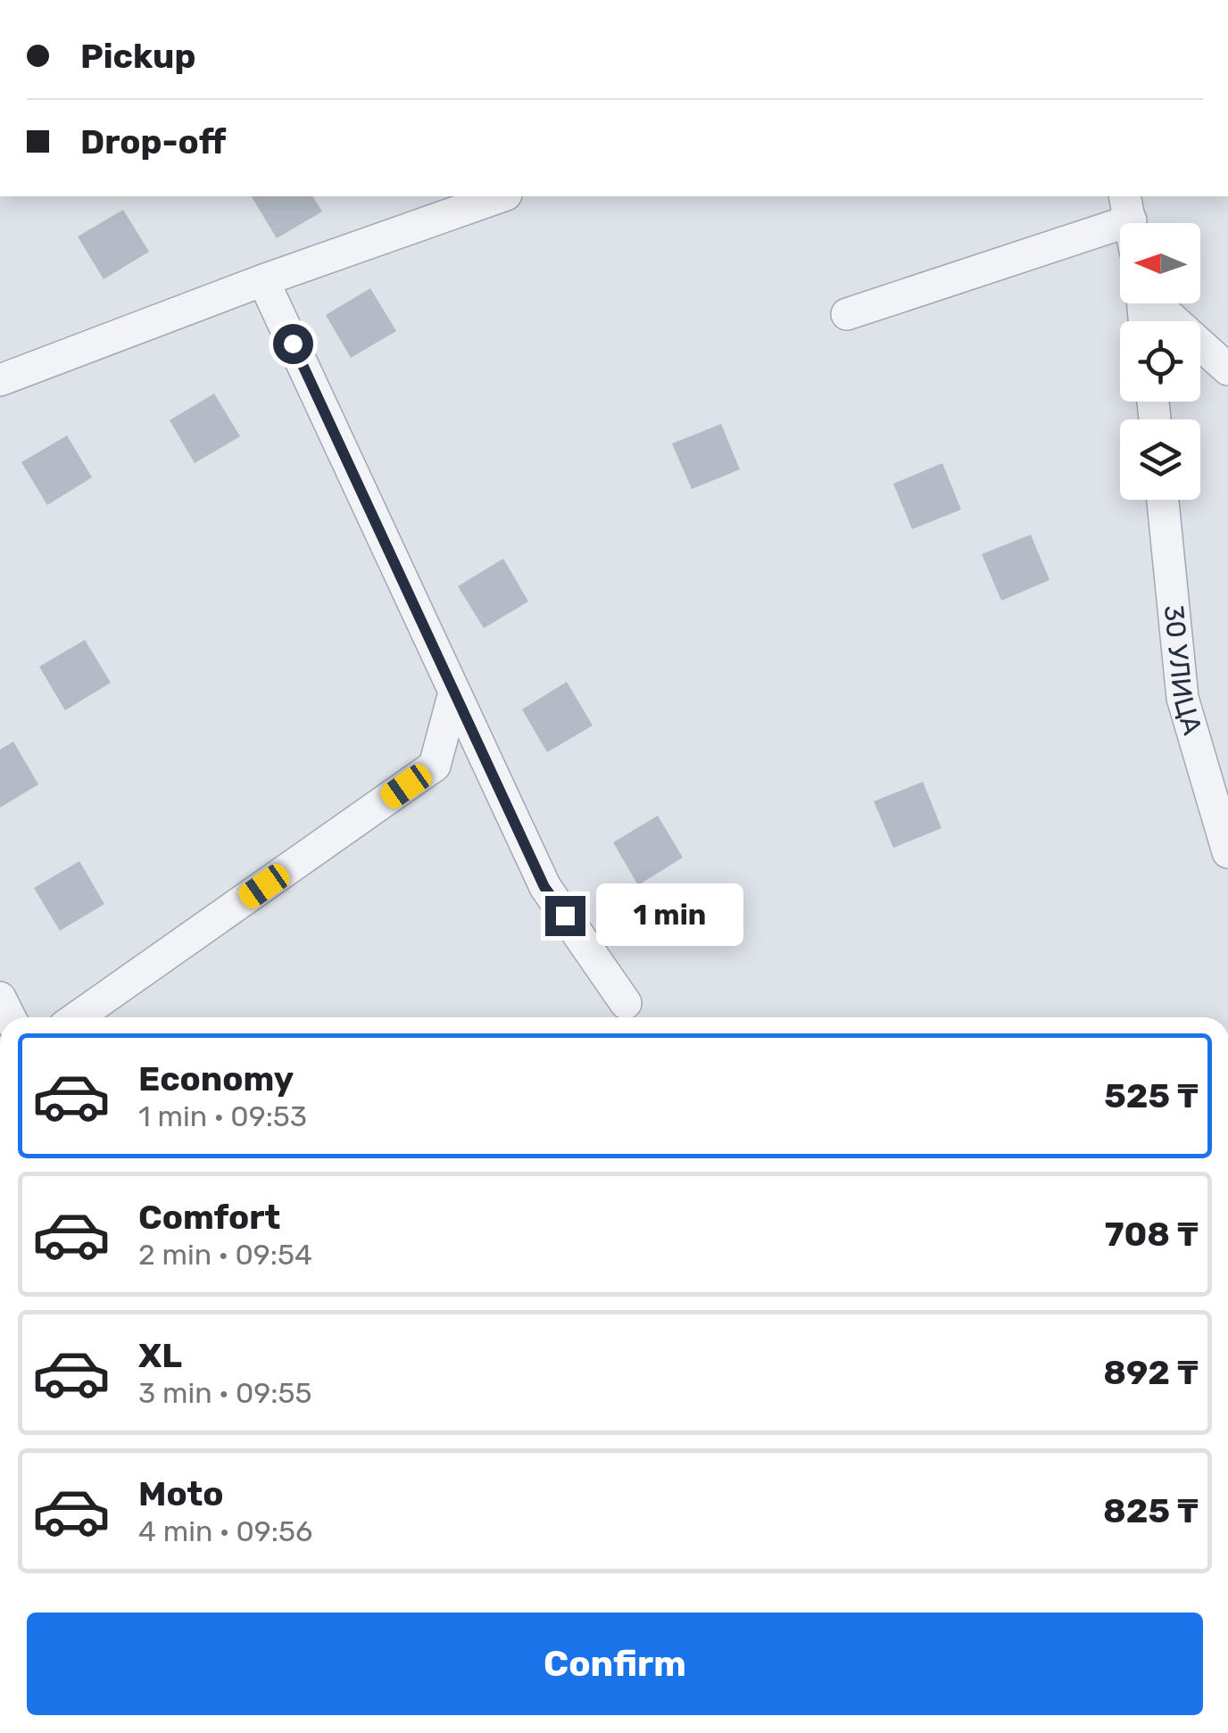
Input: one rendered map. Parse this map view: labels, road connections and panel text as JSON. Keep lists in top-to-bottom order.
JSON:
{
  "streets": {
    "street": ["30 УЛИЦА"]
  },
  "north": "left",
  "page": {
    "banner": ["Pickup", "Drop-off"],
    "bubble": "1 min",
    "list": [
      {
        "name": "Economy",
        "note": "1 min · 09:53",
        "value": "525 ₸"
      },
      {
        "name": "Comfort",
        "note": "2 min · 09:54",
        "value": "708 ₸"
      },
      {
        "name": "XL",
        "note": "3 min · 09:55",
        "value": "892 ₸"
      },
      {
        "name": "Moto",
        "note": "4 min · 09:56",
        "value": "825 ₸"
      }
    ],
    "buttons": "Confirm"
  }
}
